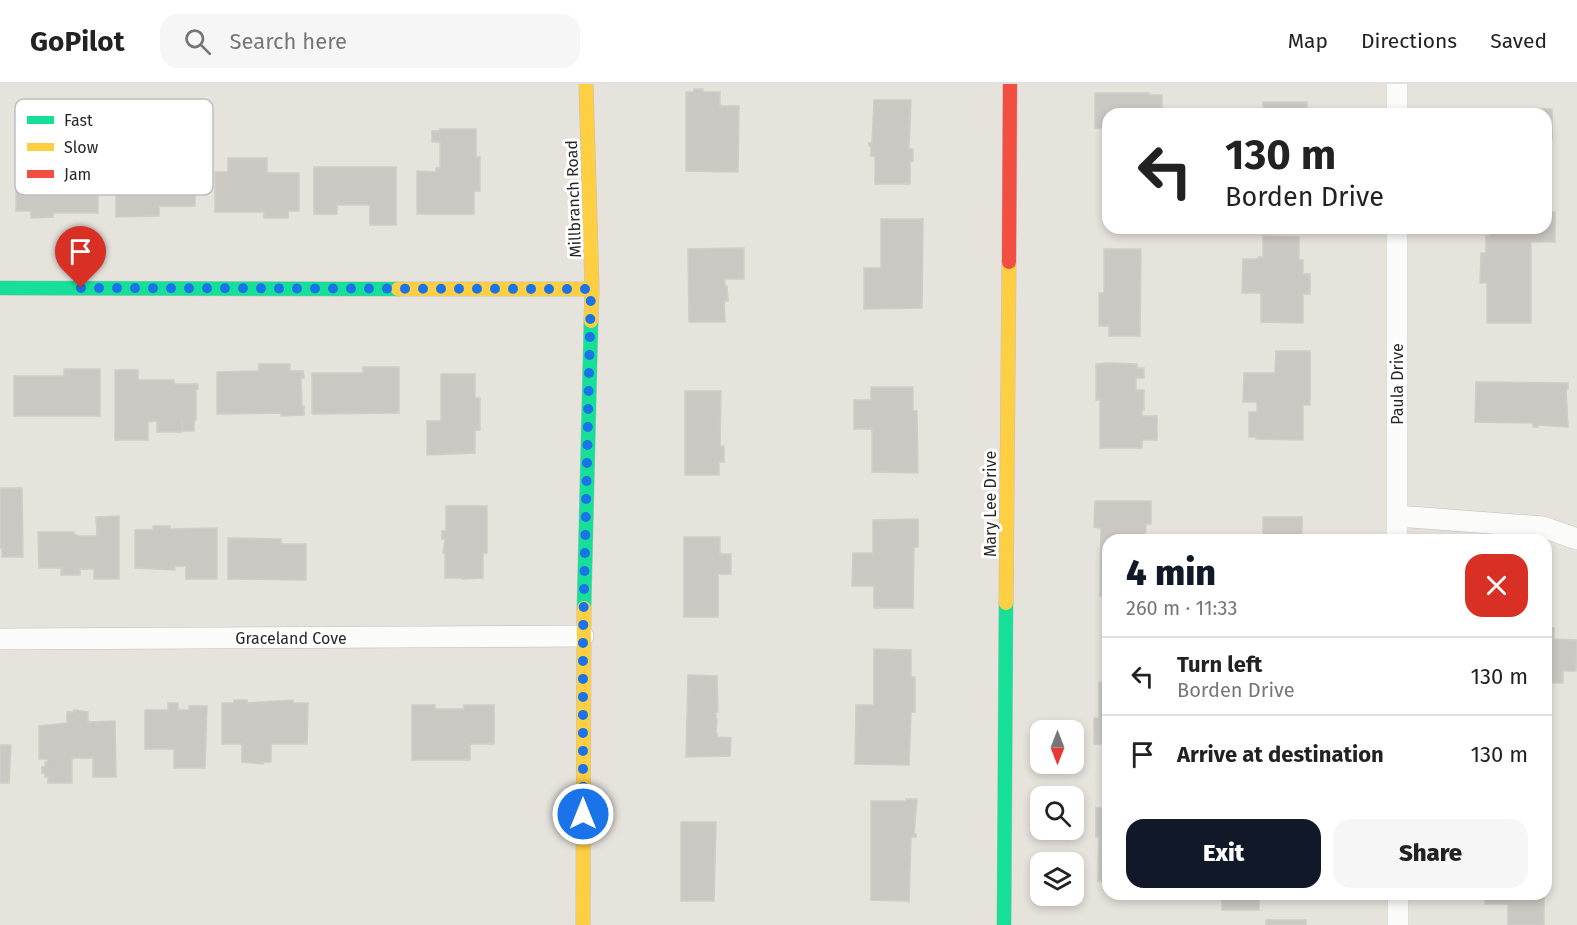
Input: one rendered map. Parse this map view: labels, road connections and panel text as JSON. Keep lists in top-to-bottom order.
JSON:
{
  "streets": {
    "street": [
      "Millbranch Road",
      "Paula Drive",
      "Mary Lee Drive",
      "Graceland Cove"
    ]
  },
  "crossings": [
    ["Millbranch Road", "Graceland Cove"]
  ],
  "legend": ["Fast", "Slow", "Jam"],
  "north": "bottom",
  "page": {
    "header": "GoPilot",
    "search": "Search here",
    "nav": ["Map", "Directions", "Saved"],
    "turn": ["130 m", "Borden Drive"],
    "heading": ["4 min", "260 m · 11:33"],
    "list": [
      {
        "name": "Turn left",
        "note": "Borden Drive",
        "value": "130 m"
      },
      {
        "name": "Arrive at destination",
        "value": "130 m"
      }
    ],
    "buttons": ["Exit", "Share"]
  }
}
